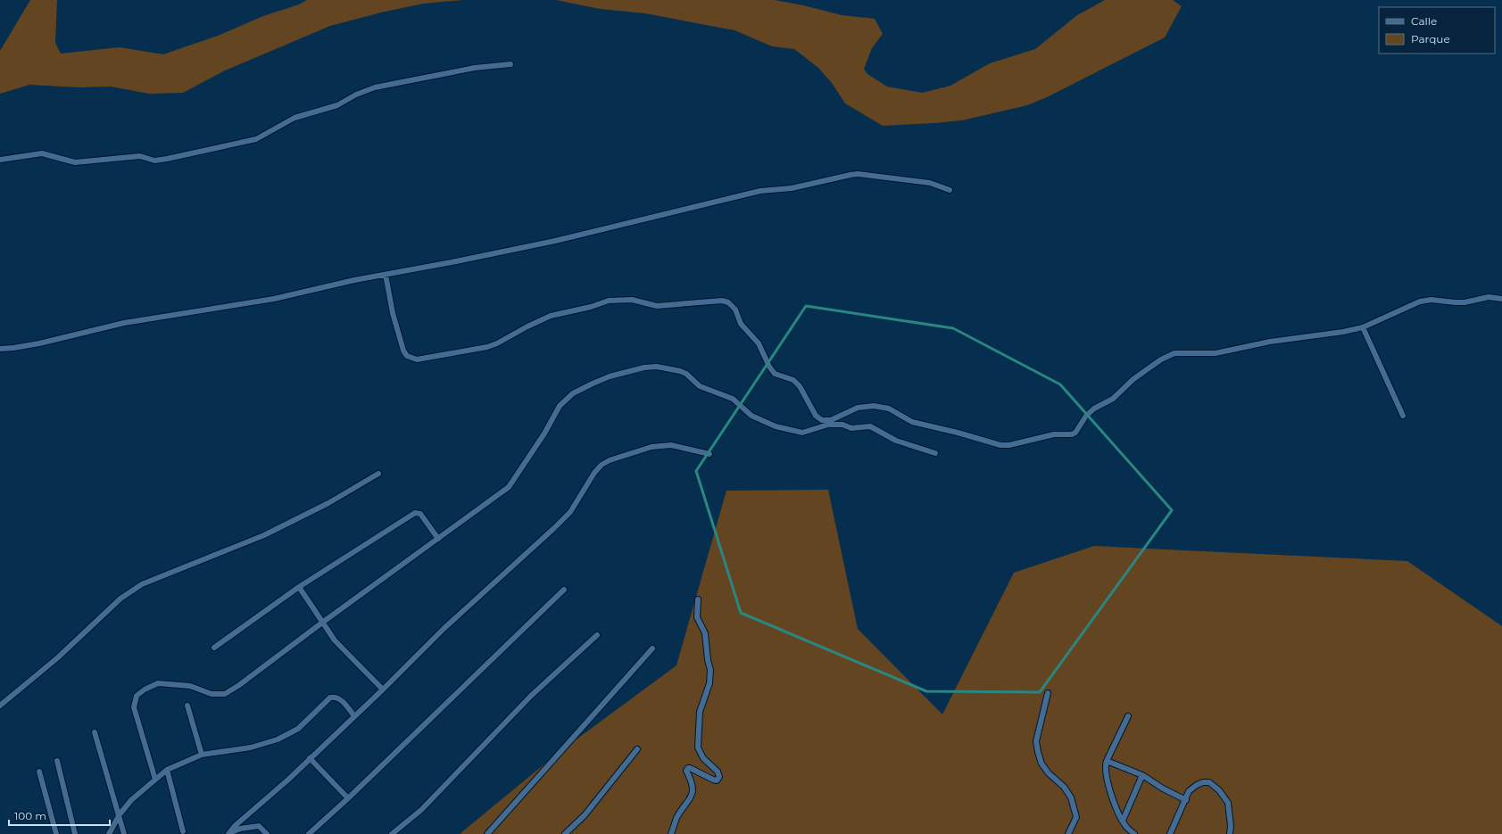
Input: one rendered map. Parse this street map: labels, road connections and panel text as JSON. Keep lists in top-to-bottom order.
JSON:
{
  "legend": ["Calle", "Parque"],
  "scale_bar": "100 m"
}
